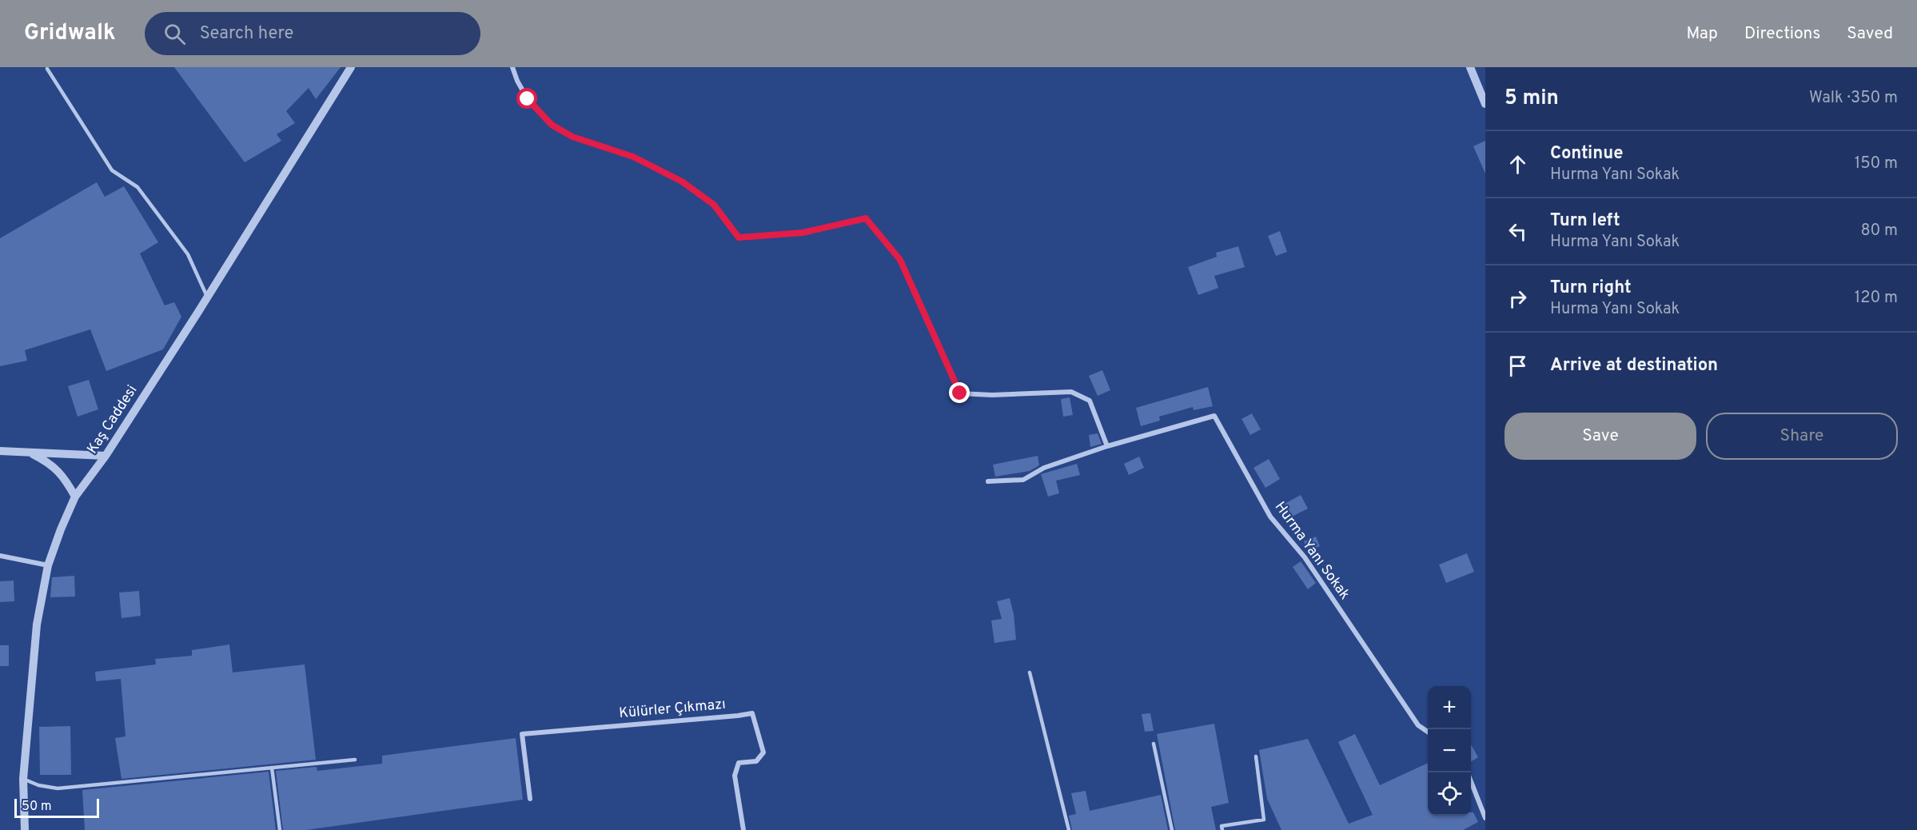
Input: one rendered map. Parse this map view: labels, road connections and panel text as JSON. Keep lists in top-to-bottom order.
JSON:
{
  "streets": {
    "street": ["Kaş Caddesi", "Hurma Yanı Sokak", "Külürler Çıkmazı"]
  },
  "scale_bar": "50 m",
  "page": {
    "header": "Gridwalk",
    "search": "Search here",
    "nav": ["Map", "Directions", "Saved"],
    "heading": ["5 min", "Walk · 350 m"],
    "list": [
      ["Continue", "Hurma Yanı Sokak", "150 m"],
      ["Turn left", "Hurma Yanı Sokak", "80 m"],
      ["Turn right", "Hurma Yanı Sokak", "120 m"],
      "Arrive at destination"
    ],
    "buttons": ["Save", "Share"],
    "map_buttons": ["+", "−"],
    "scale": "50 m"
  }
}
